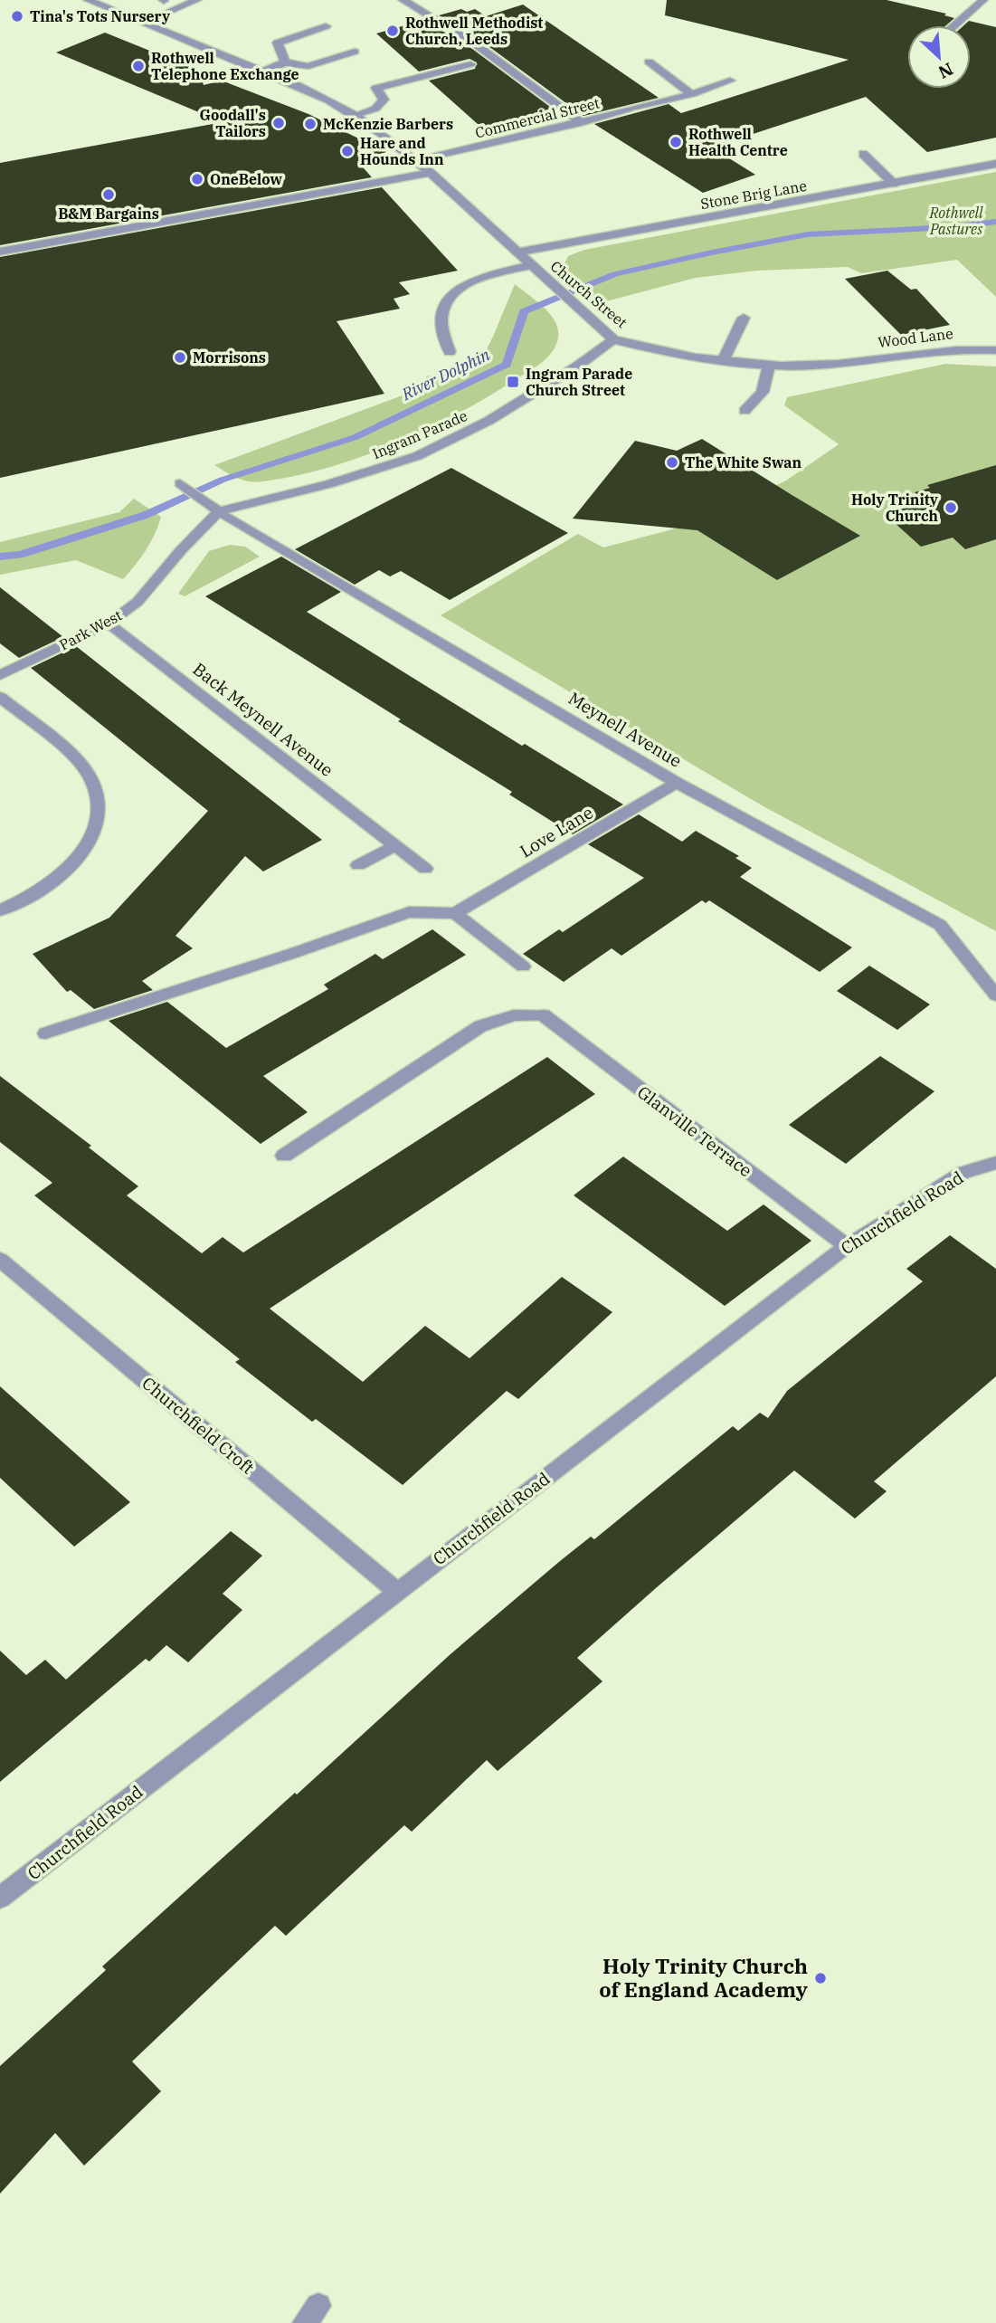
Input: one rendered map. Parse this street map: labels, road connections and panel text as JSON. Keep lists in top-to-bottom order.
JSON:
{
  "streets": {
    "street": [
      "Commercial Street",
      "Stone Brig Lane",
      "Church Street",
      "Wood Lane",
      "Ingram Parade",
      "Park West",
      "Back Meynell Avenue",
      "Meynell Avenue",
      "Love Lane",
      "Glanville Terrace",
      "Churchfield Road",
      "Churchfield Croft"
    ]
  },
  "crossings": [
    ["Commercial Street", "Church Street"],
    ["Stone Brig Lane", "Church Street"],
    ["Church Street", "Wood Lane"],
    ["Church Street", "Ingram Parade"],
    ["Ingram Parade", "Park West"],
    ["Ingram Parade", "Meynell Avenue"],
    ["Park West", "Back Meynell Avenue"],
    ["Park West", "Meynell Avenue"],
    ["Meynell Avenue", "Love Lane"],
    ["Glanville Terrace", "Churchfield Road"],
    ["Churchfield Road", "Churchfield Croft"]
  ],
  "water": ["River Dolphin"],
  "parks": ["Rothwell Pastures"],
  "places": {
    "other": [
      "Tina's Tots Nursery",
      "Rothwell Methodist Church, Leeds",
      "Rothwell Telephone Exchange",
      "Goodall's Tailors",
      "McKenzie Barbers",
      "Rothwell Health Centre",
      "Hare and Hounds Inn",
      "OneBelow",
      "B&M Bargains",
      "Morrisons",
      "The White Swan",
      "Holy Trinity Church",
      "Holy Trinity Church of England Academy"
    ],
    "transit": ["Ingram Parade Church Street"]
  },
  "north": "bottom right"
}
